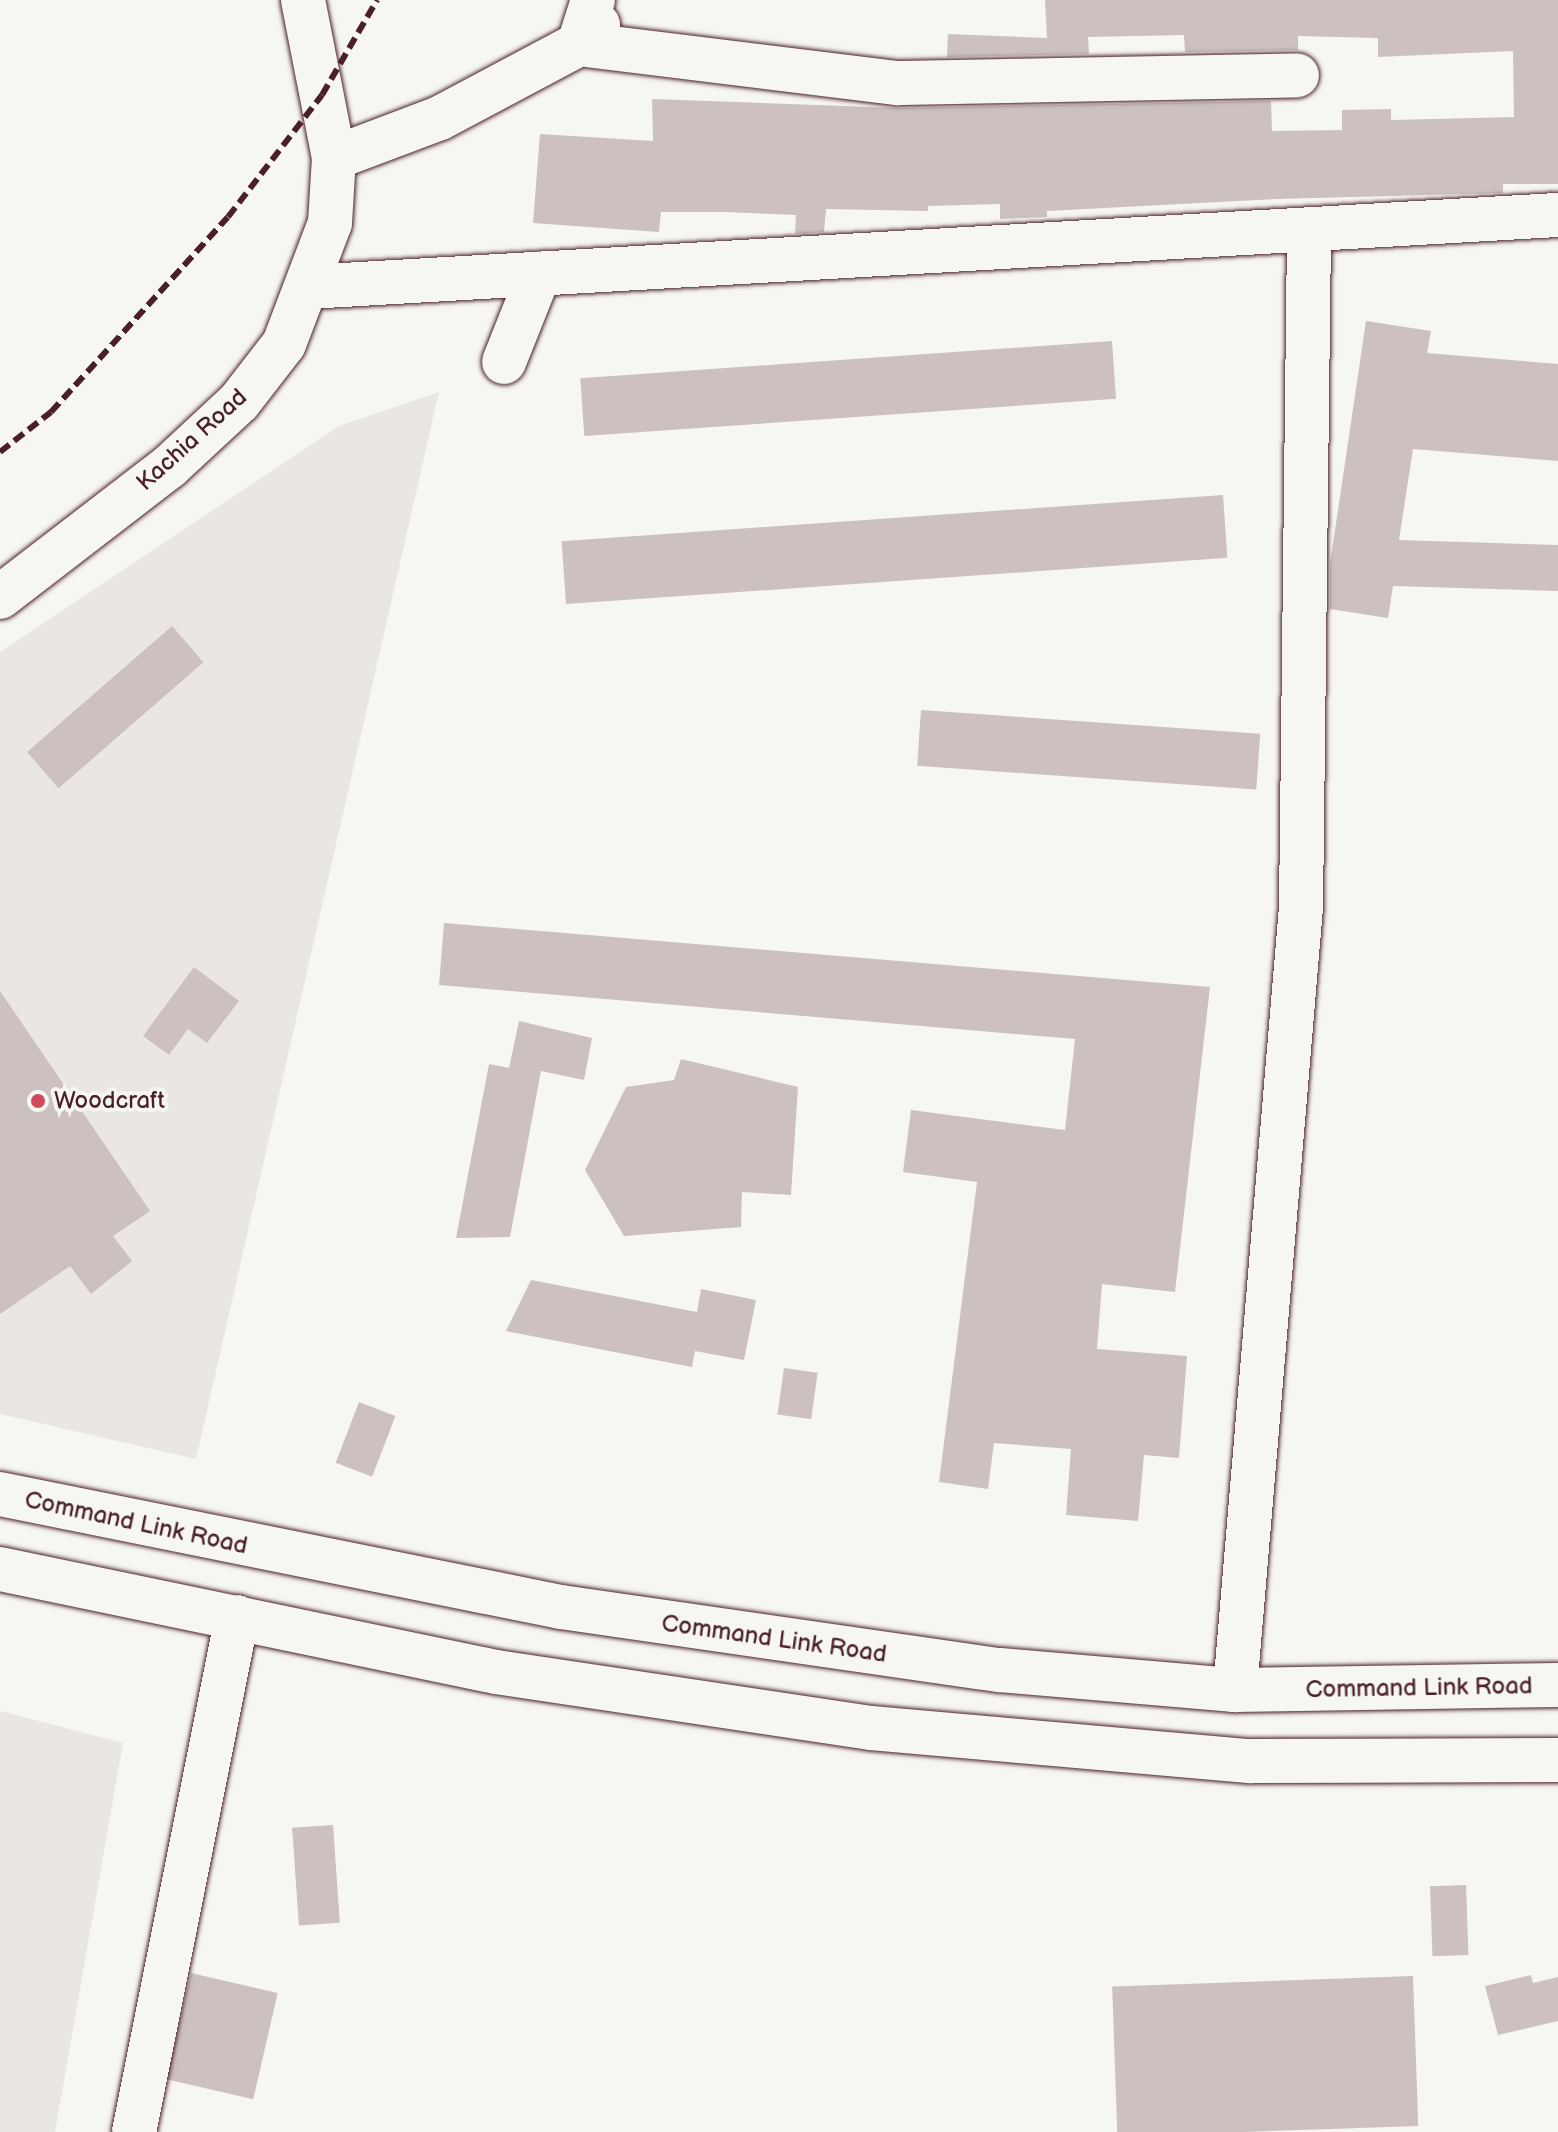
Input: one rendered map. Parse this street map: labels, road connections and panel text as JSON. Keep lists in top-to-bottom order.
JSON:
{
  "streets": {
    "street": ["Kachia Road", "Command Link Road"]
  },
  "places": ["Woodcraft"]
}
